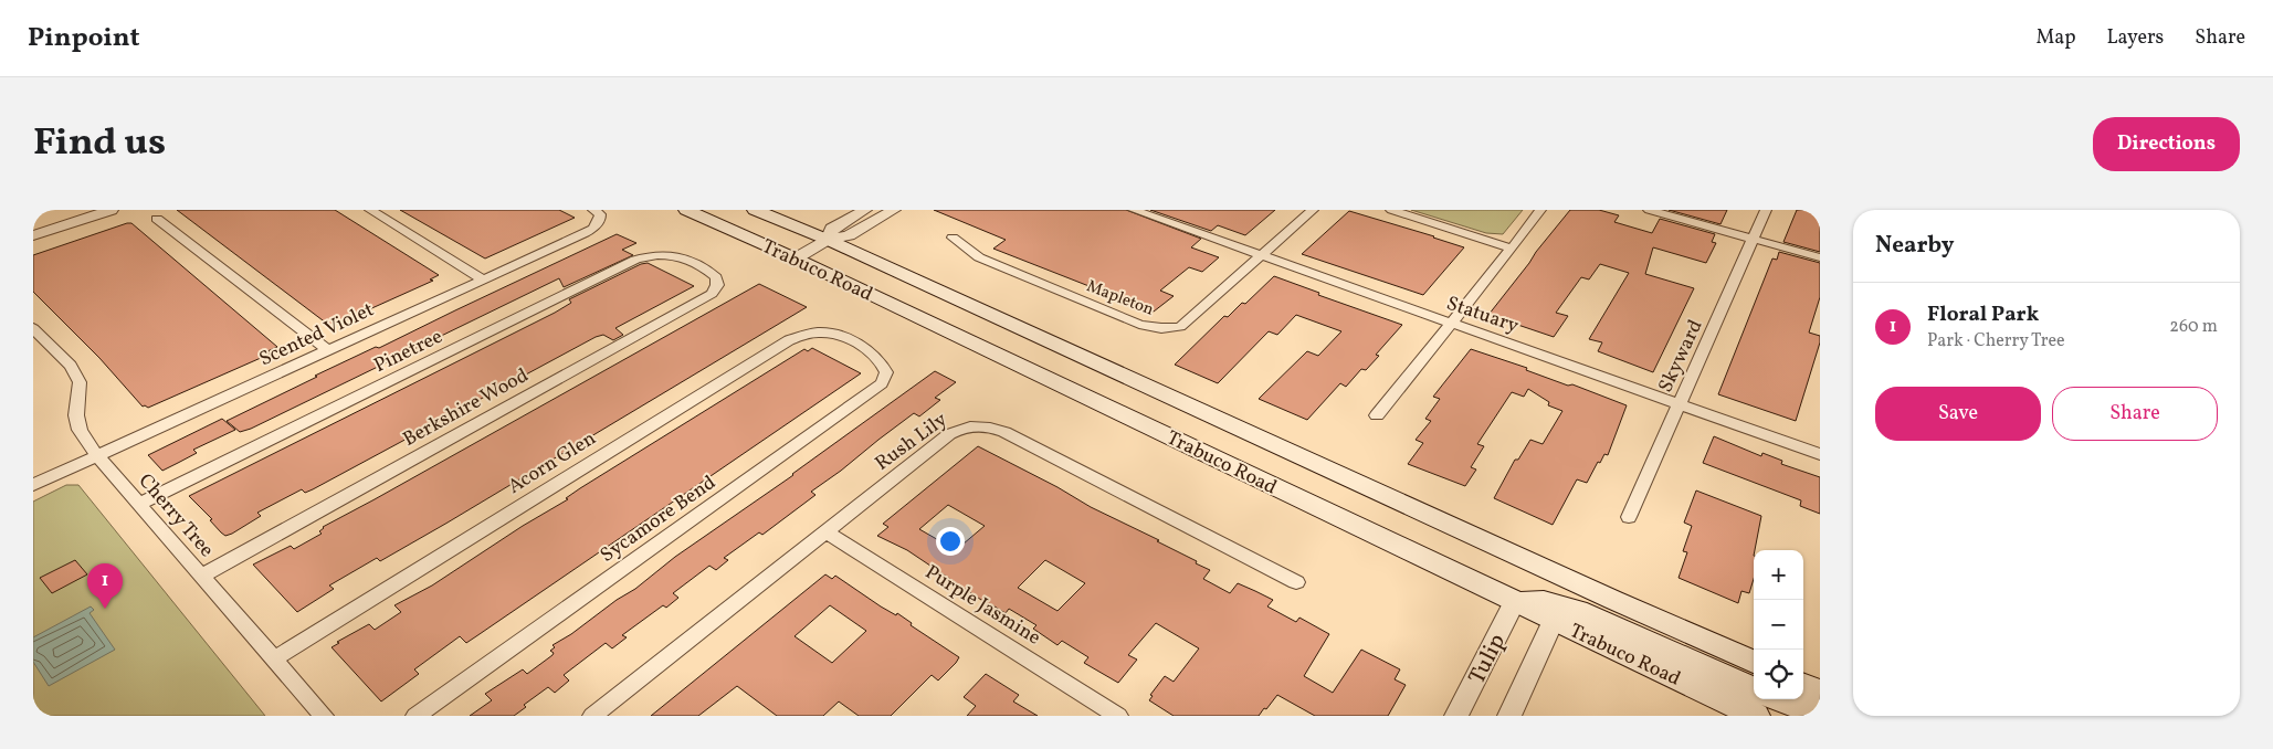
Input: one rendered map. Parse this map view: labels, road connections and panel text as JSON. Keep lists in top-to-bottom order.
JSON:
{
  "streets": {
    "main road": ["Trabuco Road"],
    "street": [
      "Mapleton",
      "Statuary",
      "Scented Violet",
      "Pinetree",
      "Skyward",
      "Berkshire Wood",
      "Rush Lily",
      "Acorn Glen",
      "Cherry Tree",
      "Sycamore Bend",
      "Purple Jasmine",
      "Tulip"
    ]
  },
  "crossings": [
    ["Trabuco Road", "Tulip"],
    ["Mapleton", "Statuary"],
    ["Statuary", "Skyward"],
    ["Scented Violet", "Cherry Tree"],
    ["Pinetree", "Berkshire Wood"],
    ["Pinetree", "Cherry Tree"],
    ["Berkshire Wood", "Cherry Tree"],
    ["Rush Lily", "Purple Jasmine"],
    ["Acorn Glen", "Cherry Tree"],
    ["Acorn Glen", "Sycamore Bend"]
  ],
  "page": {
    "header": "Pinpoint",
    "nav": ["Map", "Layers", "Share"],
    "title": "Find us",
    "buttons": [
      "Directions",
      ["Save", "Share"]
    ],
    "heading": "Nearby",
    "list": [
      {
        "mark": "1",
        "name": "Floral Park",
        "note": "Park · Cherry Tree",
        "value": "260 m"
      }
    ],
    "map_buttons": ["+", "−"],
    "pins": "1"
  }
}
